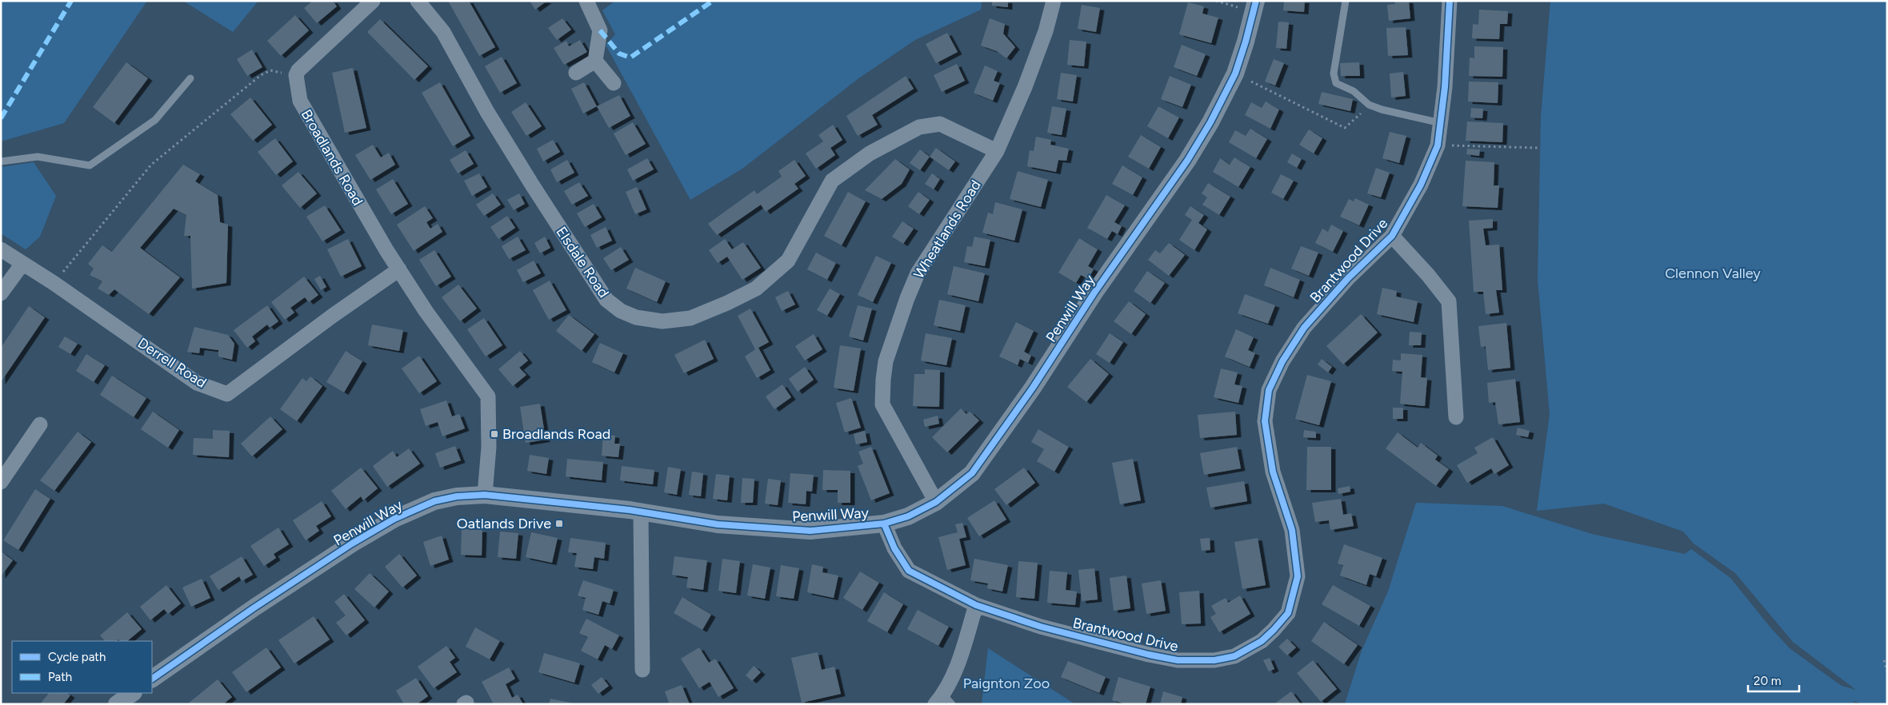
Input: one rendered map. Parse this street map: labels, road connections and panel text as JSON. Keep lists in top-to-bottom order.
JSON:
{
  "streets": {
    "street": [
      "Broadlands Road",
      "Wheatlands Road",
      "Brantwood Drive",
      "Elsdale Road",
      "Penwill Way",
      "Derrell Road"
    ]
  },
  "crossings": [
    ["Broadlands Road", "Penwill Way"],
    ["Broadlands Road", "Derrell Road"],
    ["Wheatlands Road", "Elsdale Road"],
    ["Wheatlands Road", "Penwill Way"],
    ["Brantwood Drive", "Penwill Way"]
  ],
  "parks": ["Clennon Valley", "Paignton Zoo"],
  "places": {
    "transit": ["Broadlands Road", "Oatlands Drive"]
  },
  "legend": ["Cycle path", "Path"],
  "scale_bar": "20 m"
}
